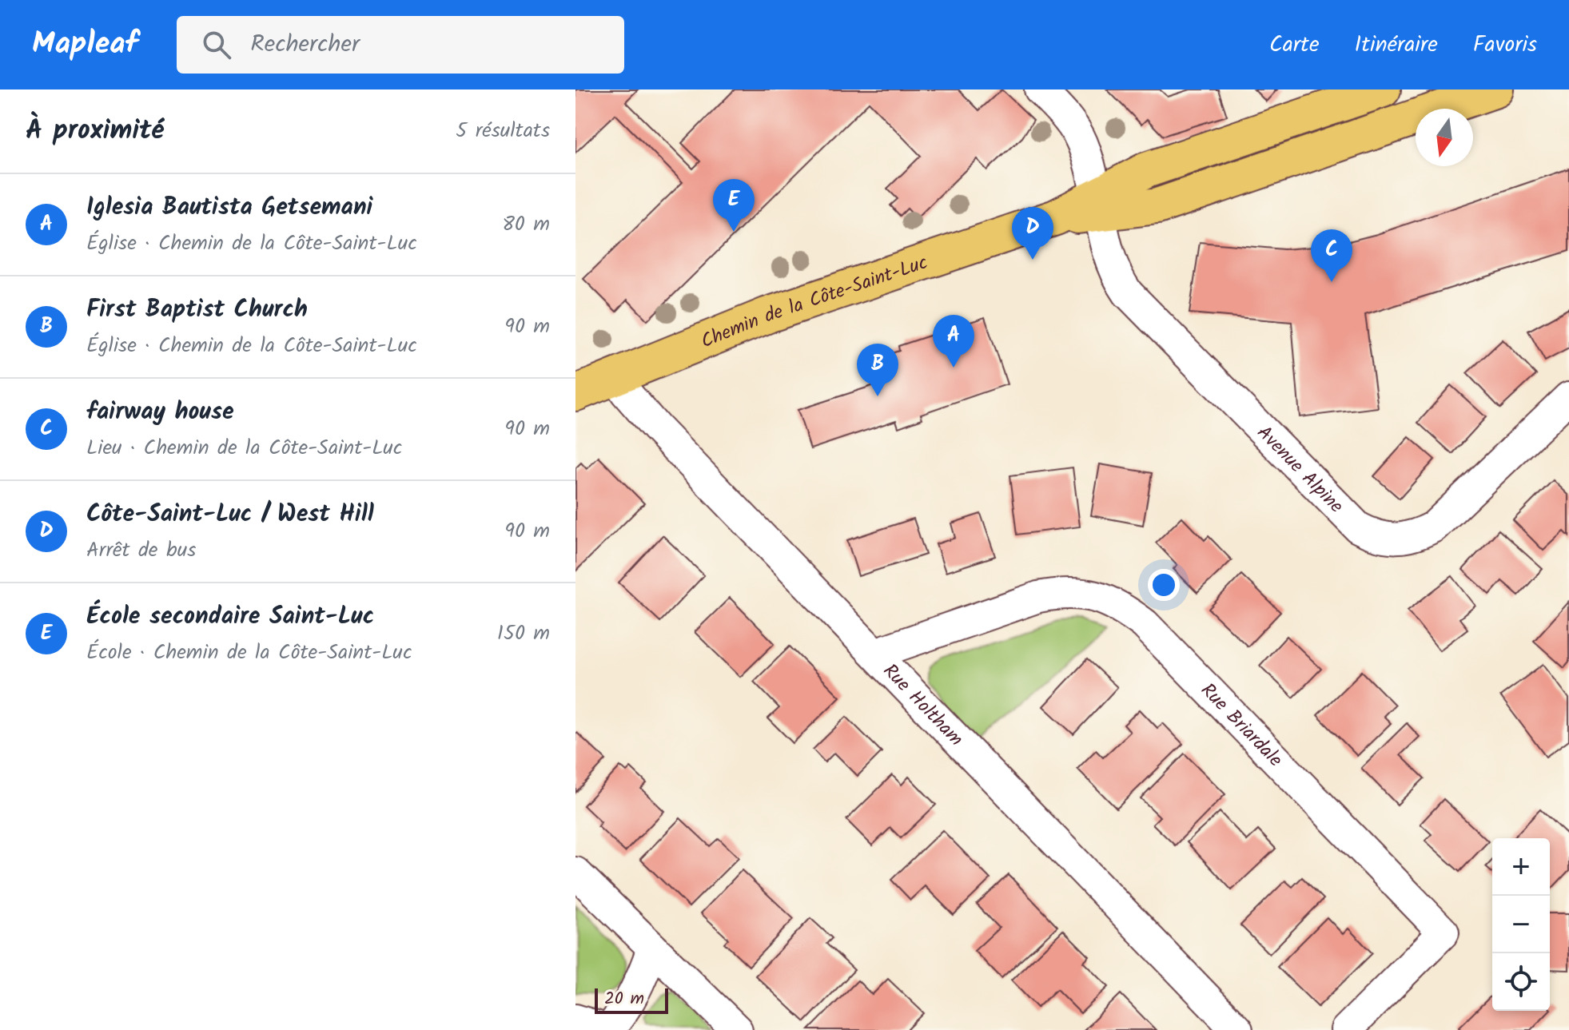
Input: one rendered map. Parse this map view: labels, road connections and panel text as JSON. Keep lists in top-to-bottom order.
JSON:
{
  "streets": {
    "main road": ["Chemin de la Côte-Saint-Luc"],
    "street": ["Avenue Alpine", "Rue Holtham", "Rue Briardale"]
  },
  "crossings": [
    ["Chemin de la Côte-Saint-Luc", "Avenue Alpine"],
    ["Chemin de la Côte-Saint-Luc", "Rue Holtham"],
    ["Rue Holtham", "Rue Briardale"]
  ],
  "scale_bar": "20 m",
  "north": "bottom",
  "page": {
    "header": "Mapleaf",
    "search": "Rechercher",
    "nav": ["Carte", "Itinéraire", "Favoris"],
    "heading": ["À proximité", "5 résultats"],
    "list": [
      {
        "mark": "A",
        "name": "Iglesia Bautista Getsemani",
        "note": "Église · Chemin de la Côte-Saint-Luc",
        "value": "80 m"
      },
      {
        "mark": "B",
        "name": "First Baptist Church",
        "note": "Église · Chemin de la Côte-Saint-Luc",
        "value": "90 m"
      },
      {
        "mark": "C",
        "name": "fairway house",
        "note": "Lieu · Chemin de la Côte-Saint-Luc",
        "value": "90 m"
      },
      {
        "mark": "D",
        "name": "Côte-Saint-Luc / West Hill",
        "note": "Arrêt de bus",
        "value": "90 m"
      },
      {
        "mark": "E",
        "name": "École secondaire Saint-Luc",
        "note": "École · Chemin de la Côte-Saint-Luc",
        "value": "150 m"
      }
    ],
    "pins": [
      "E",
      "D",
      "C",
      "A",
      "B"
    ],
    "map_buttons": ["+", "−"],
    "scale": "20 m"
  }
}
